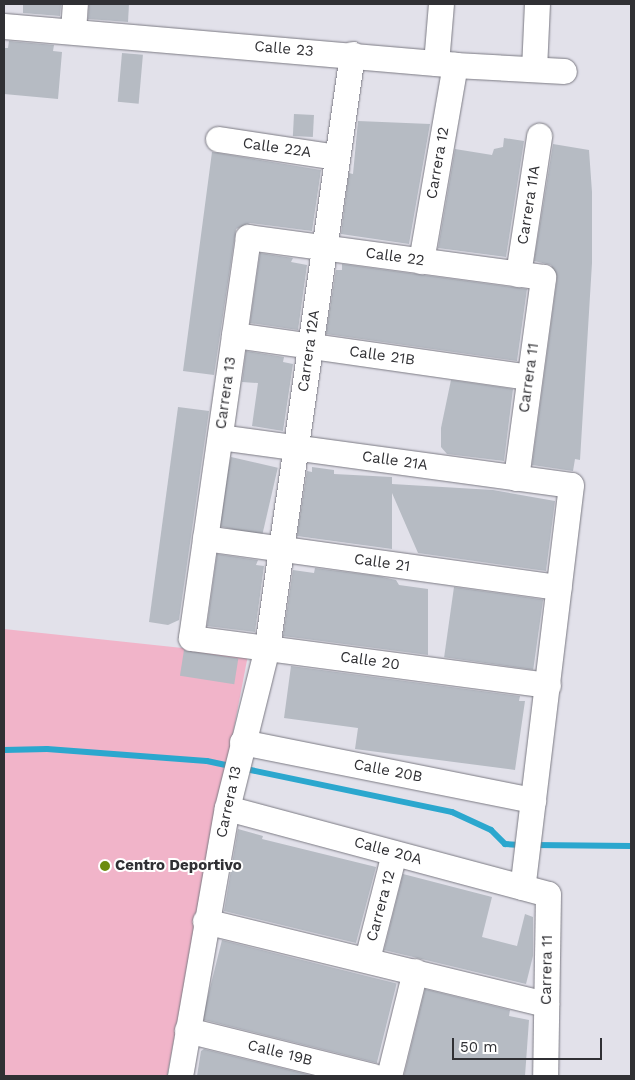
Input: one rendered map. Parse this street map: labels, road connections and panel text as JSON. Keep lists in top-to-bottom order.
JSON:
{
  "streets": {
    "street": [
      "Calle 23",
      "Calle 22A",
      "Carrera 12",
      "Carrera 11A",
      "Calle 22",
      "Carrera 12A",
      "Calle 21B",
      "Carrera 11",
      "Carrera 13",
      "Calle 21A",
      "Calle 21",
      "Calle 20",
      "Calle 20B",
      "Calle 20A",
      "Calle 19B"
    ]
  },
  "crossings": [
    ["Calle 23", "Carrera 12"],
    ["Calle 23", "Carrera 12A"],
    ["Calle 22A", "Carrera 12A"],
    ["Carrera 12", "Calle 22"],
    ["Carrera 12", "Calle 20A"],
    ["Carrera 11A", "Calle 22"],
    ["Calle 22", "Carrera 12A"],
    ["Calle 22", "Carrera 11"],
    ["Calle 22", "Carrera 13"],
    ["Carrera 12A", "Calle 21B"],
    ["Carrera 12A", "Carrera 13"],
    ["Carrera 12A", "Calle 21A"],
    ["Carrera 12A", "Calle 21"],
    ["Carrera 12A", "Calle 20"],
    ["Calle 21B", "Carrera 11"],
    ["Calle 21B", "Carrera 13"],
    ["Carrera 11", "Calle 21A"],
    ["Carrera 11", "Calle 20A"],
    ["Carrera 13", "Calle 21A"],
    ["Carrera 13", "Calle 21"],
    ["Carrera 13", "Calle 20"],
    ["Carrera 13", "Calle 20B"],
    ["Carrera 13", "Calle 20A"],
    ["Carrera 13", "Calle 19B"],
    ["Calle 21A", "Calle 21"]
  ],
  "places": ["Centro Deportivo"],
  "scale_bar": "50 m"
}
